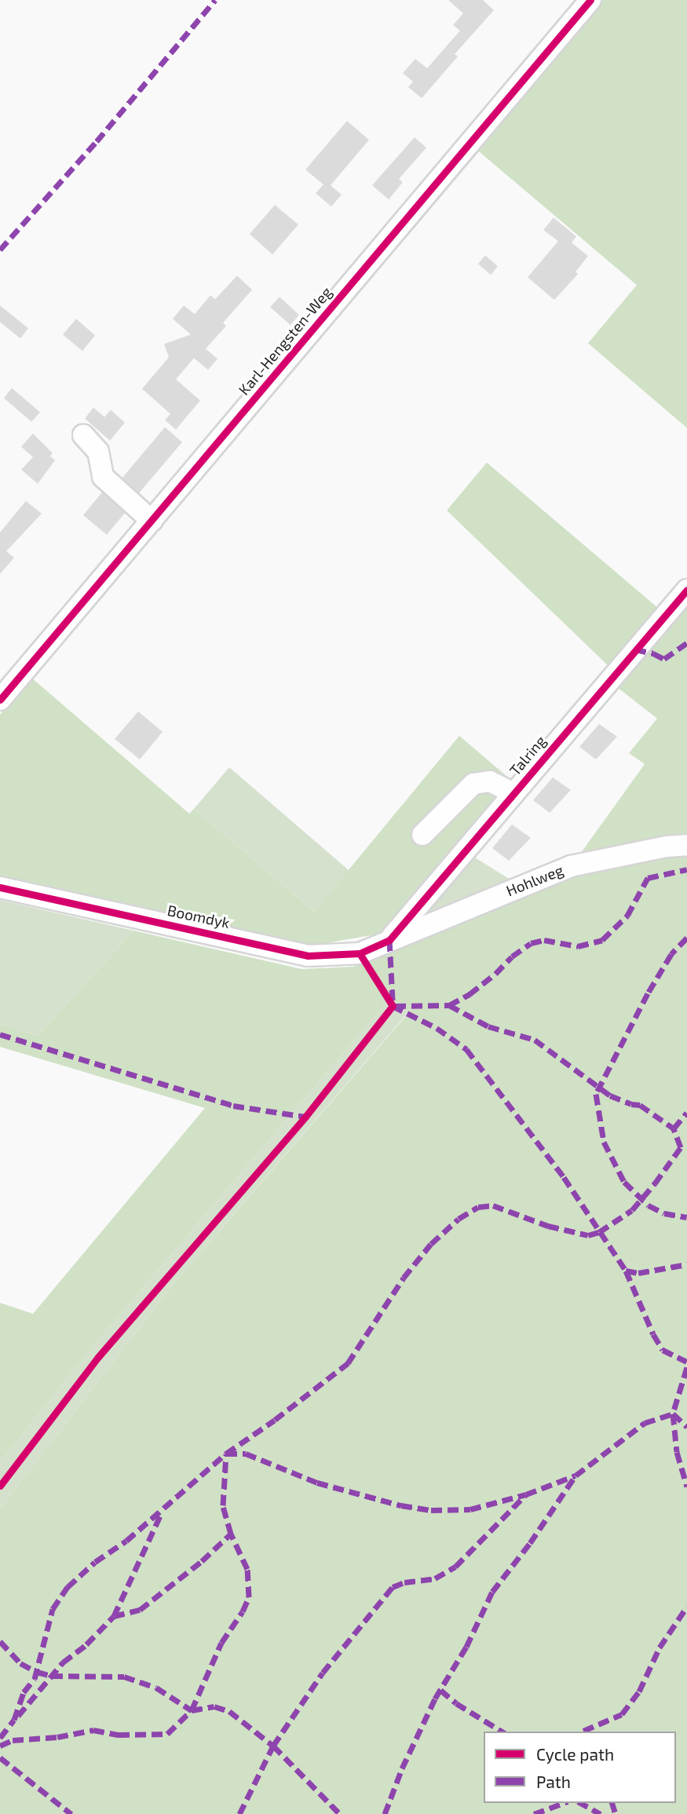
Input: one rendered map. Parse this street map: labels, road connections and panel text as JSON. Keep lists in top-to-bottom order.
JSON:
{
  "streets": {
    "street": [
      "Karl-Hengsten-Weg",
      "Talring",
      "Hohlweg",
      "Boomdyk"
    ]
  },
  "crossings": [
    ["Talring", "Hohlweg"],
    ["Talring", "Boomdyk"],
    ["Hohlweg", "Boomdyk"]
  ],
  "legend": ["Cycle path", "Path"]
}
